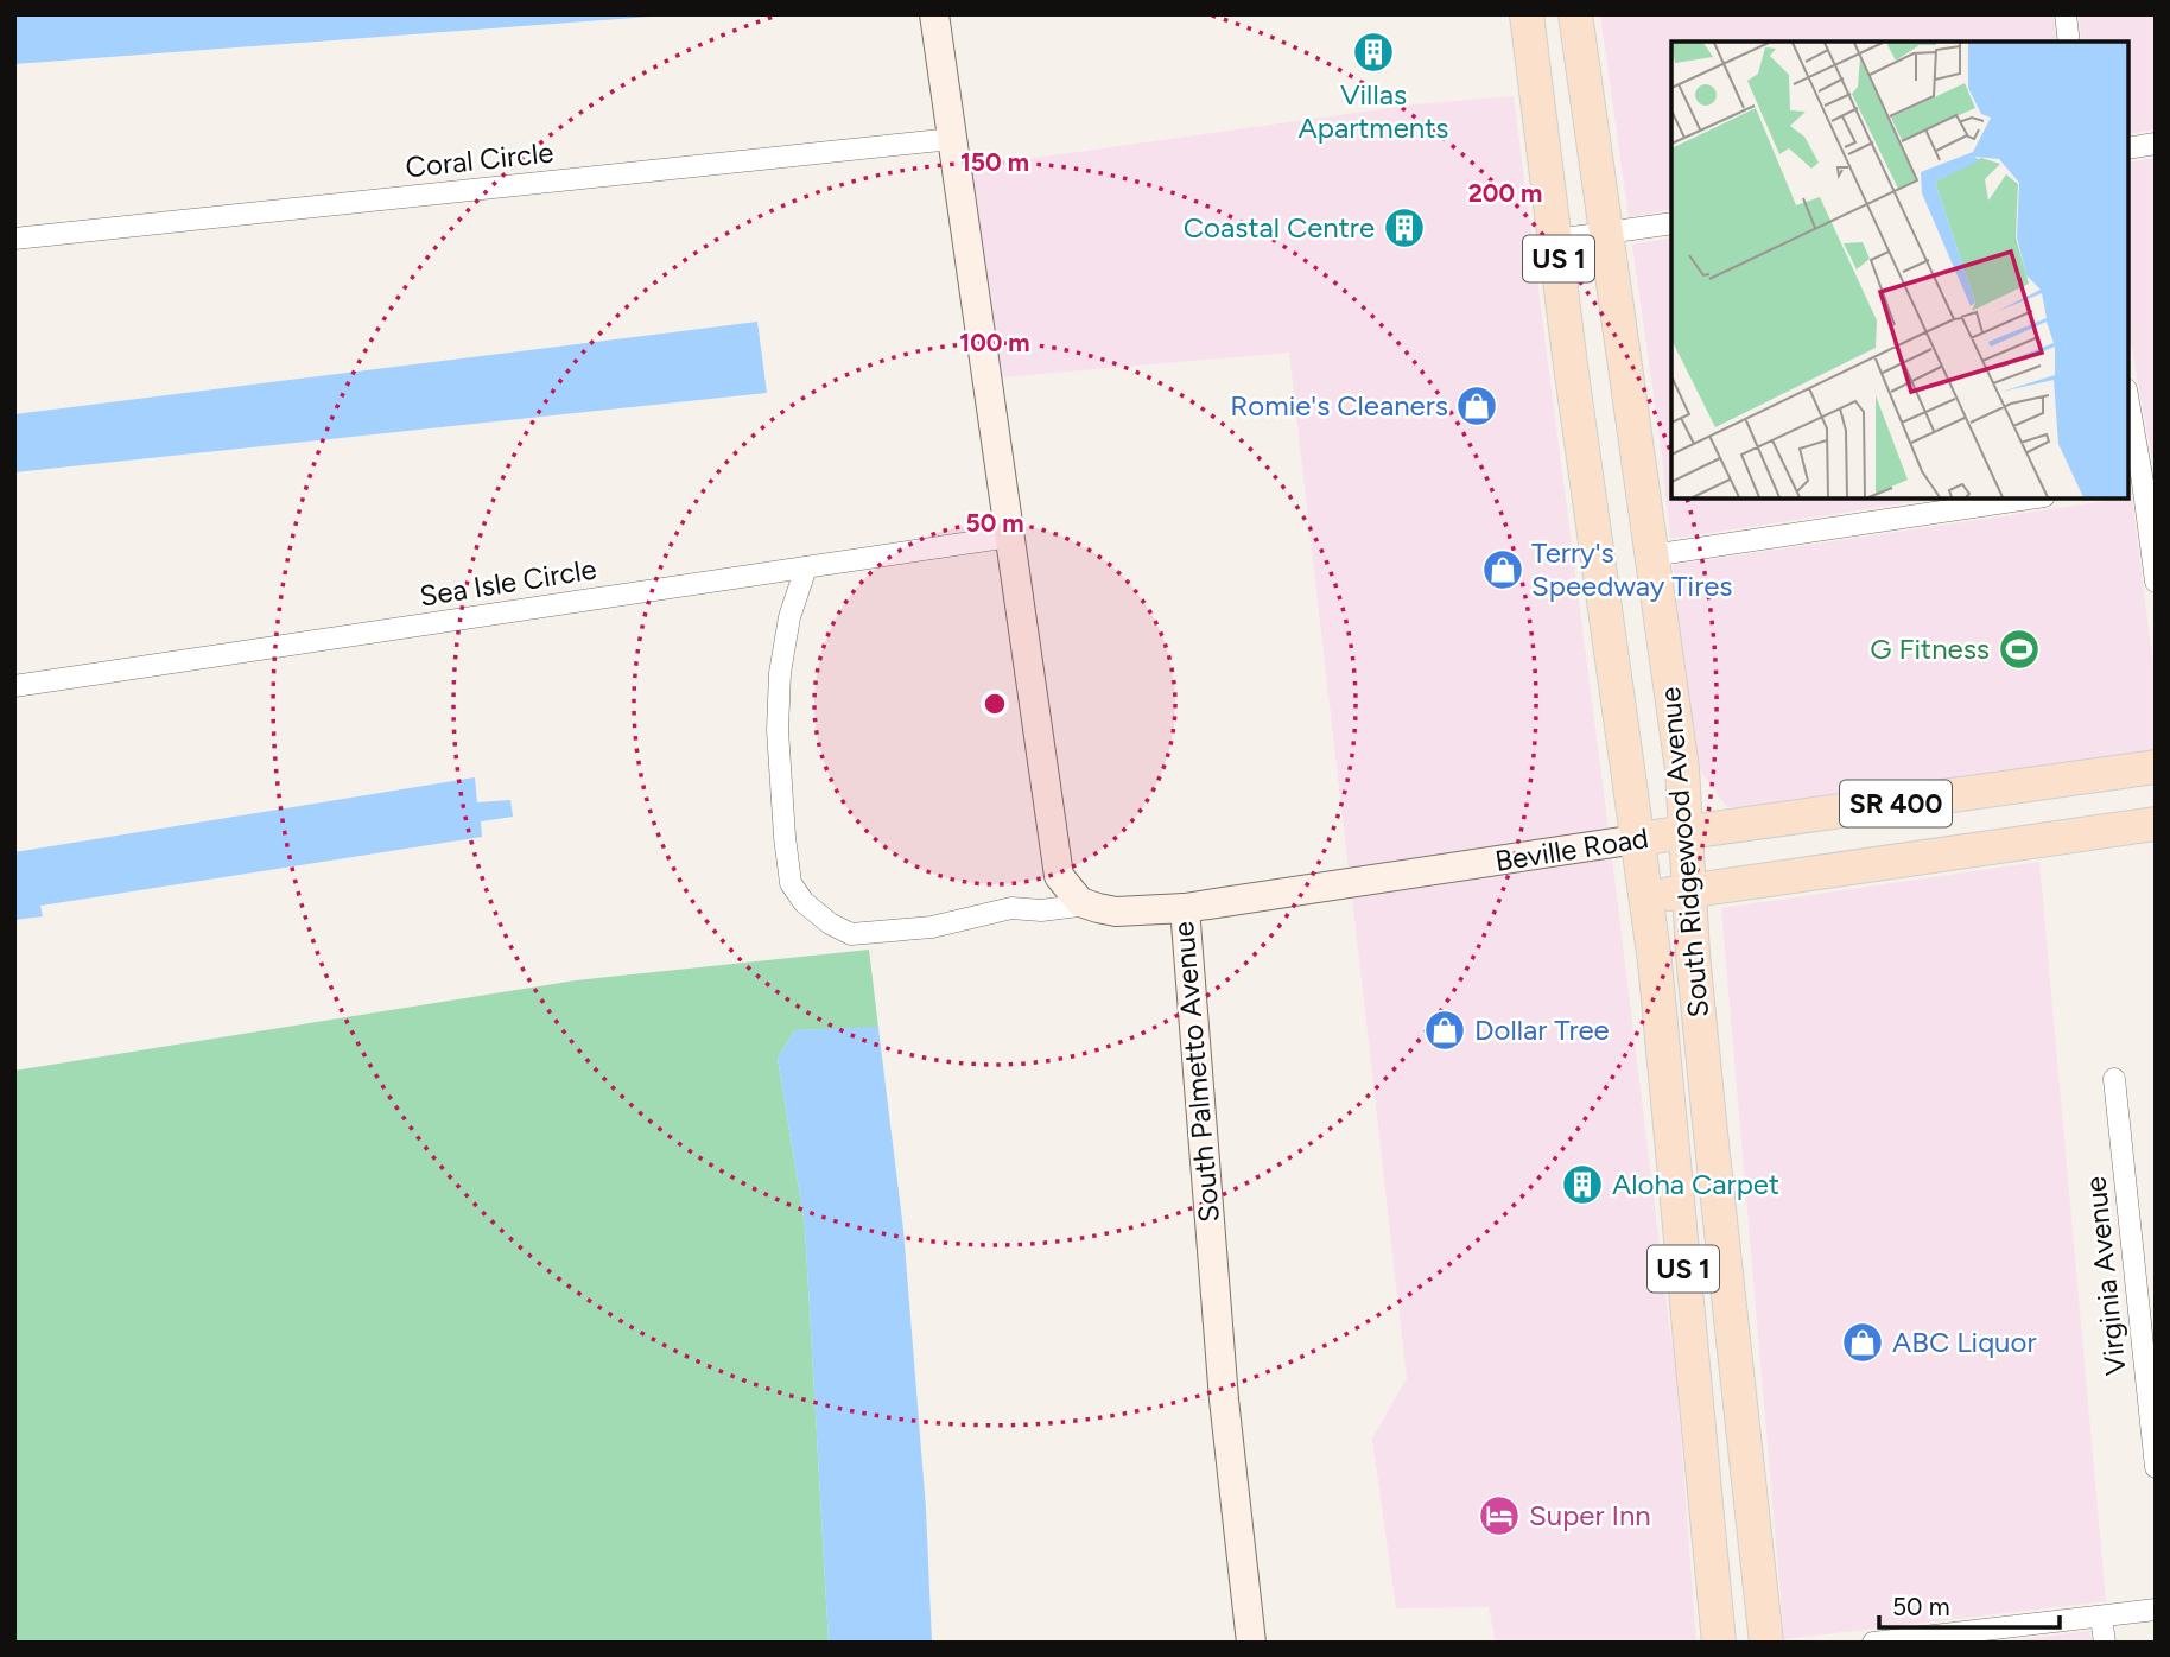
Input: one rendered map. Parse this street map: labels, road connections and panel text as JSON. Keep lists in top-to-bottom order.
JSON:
{
  "streets": {
    "main road": [
      "US 1",
      "SR 400",
      "Beville Road",
      "South Ridgewood Avenue"
    ],
    "street": [
      "Coral Circle",
      "Sea Isle Circle",
      "South Palmetto Avenue",
      "Virginia Avenue"
    ]
  },
  "crossings": [
    ["Beville Road", "South Ridgewood Avenue"],
    ["Beville Road", "South Palmetto Avenue"]
  ],
  "places": {
    "building": ["Villas Apartments", "Coastal Centre", "Aloha Carpet"],
    "shop": [
      "Romie's Cleaners",
      "Terry's Speedway Tires",
      "Dollar Tree",
      "ABC Liquor"
    ],
    "sports": ["G Fitness"],
    "hotel": ["Super Inn"]
  },
  "scale_bar": "50 m",
  "rings": [
    "150 m",
    "200 m",
    "100 m",
    "50 m"
  ]
}
